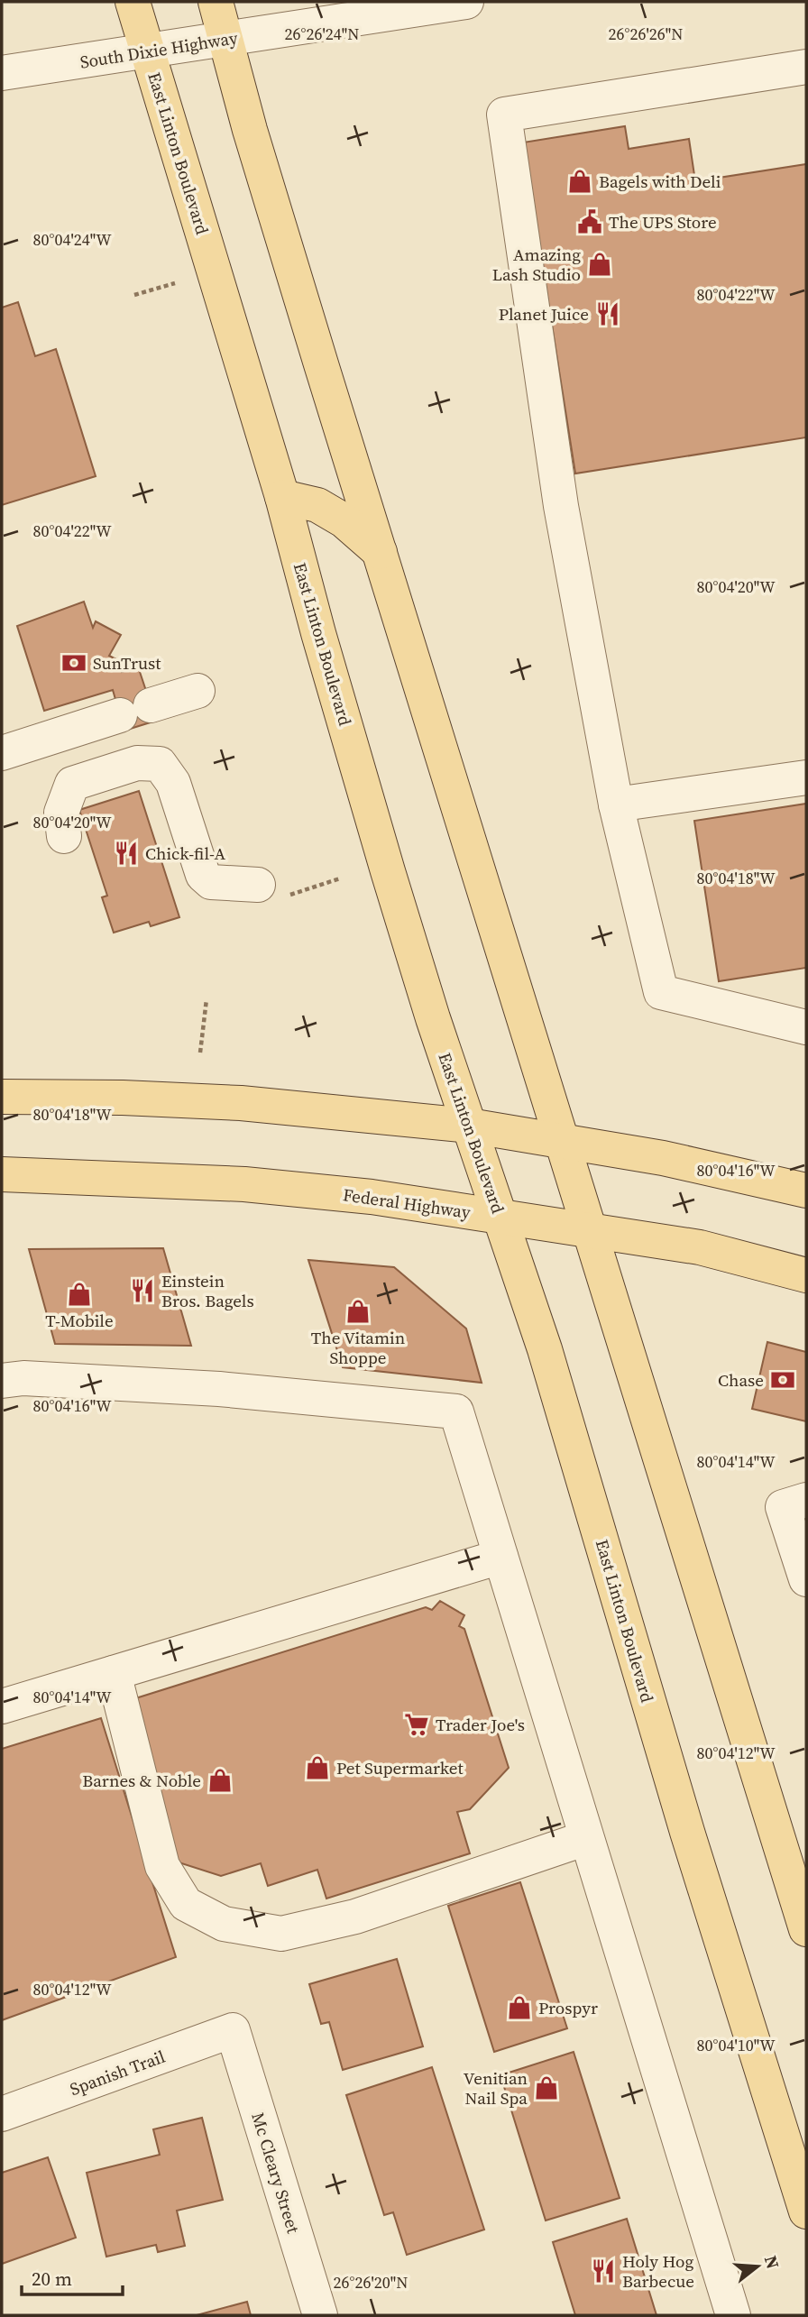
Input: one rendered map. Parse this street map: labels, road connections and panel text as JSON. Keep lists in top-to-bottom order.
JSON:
{
  "streets": {
    "main road": ["East Linton Boulevard", "Federal Highway"],
    "street": ["South Dixie Highway", "Spanish Trail", "Mc Cleary Street"]
  },
  "crossings": [
    ["South Dixie Highway", "East Linton Boulevard"],
    ["East Linton Boulevard", "Federal Highway"],
    ["Spanish Trail", "Mc Cleary Street"]
  ],
  "places": {
    "shop": [
      "Bagels with Deli",
      "Amazing Lash Studio",
      "T-Mobile",
      "The Vitamin Shoppe",
      "Pet Supermarket",
      "Barnes & Noble",
      "Prospyr",
      "Venitian Nail Spa"
    ],
    "public building": ["The UPS Store"],
    "restaurant": [
      "Planet Juice",
      "Chick-fil-A",
      "Einstein Bros. Bagels",
      "Holy Hog Barbecue"
    ],
    "bank": ["SunTrust", "Chase"],
    "supermarket": ["Trader Joe's"]
  },
  "scale_bar": "20 m",
  "north": "right",
  "coordinates": [
    "26°26'24\"N",
    "26°26'26\"N",
    "80°04'24\"W",
    "80°04'22\"W",
    "80°04'20\"W",
    "80°04'18\"W",
    "80°04'16\"W",
    "80°04'14\"W",
    "80°04'12\"W",
    "80°04'10\"W",
    "26°26'20\"N"
  ]
}
